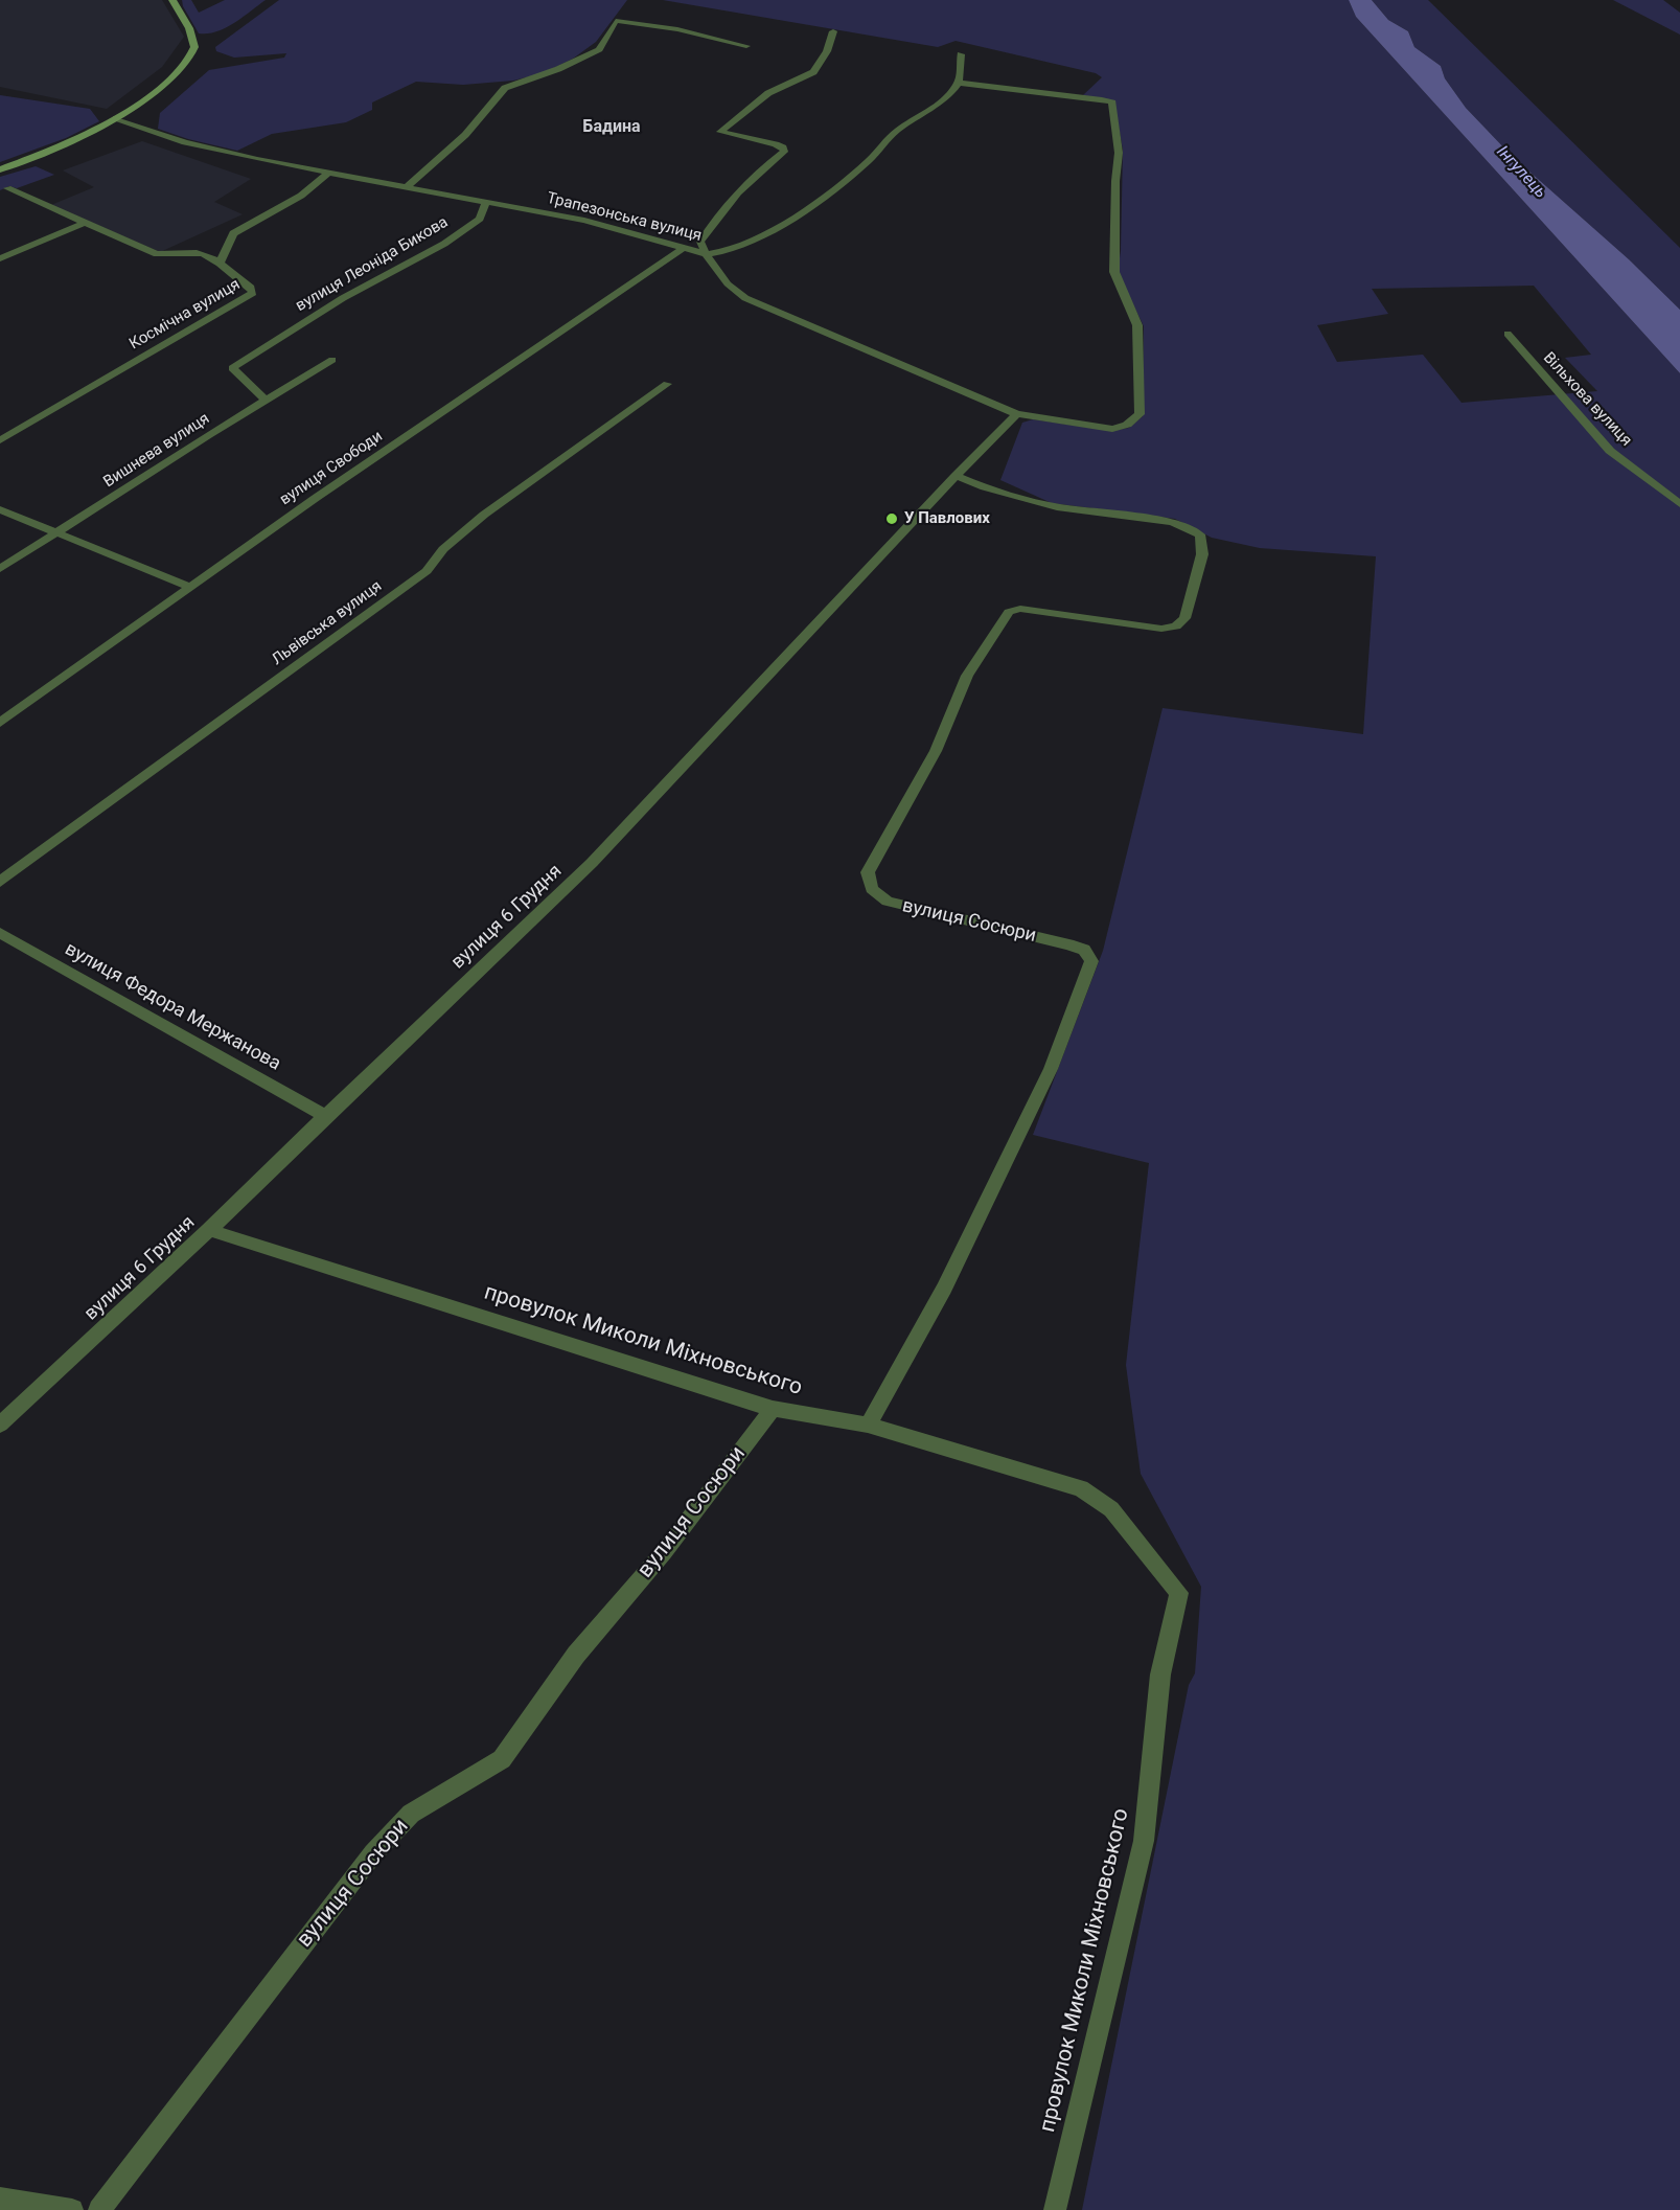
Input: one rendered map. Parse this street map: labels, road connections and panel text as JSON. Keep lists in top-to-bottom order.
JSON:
{
  "streets": {
    "street": [
      "Трапезонська вулиця",
      "вулиця Леоніда Бикова",
      "Космічна вулиця",
      "Вільхова вулиця",
      "Вишнева вулиця",
      "вулиця Свободи",
      "Львівська вулиця",
      "вулиця 6 Грудня",
      "вулиця Сосюри",
      "вулиця Федора Мержанова",
      "провулок Миколи Міхновського"
    ]
  },
  "crossings": [
    ["Трапезонська вулиця", "вулиця Леоніда Бикова"],
    ["Трапезонська вулиця", "Космічна вулиця"],
    ["Трапезонська вулиця", "вулиця Свободи"],
    ["Трапезонська вулиця", "вулиця 6 Грудня"],
    ["вулиця Леоніда Бикова", "Вишнева вулиця"],
    ["вулиця 6 Грудня", "вулиця Сосюри"],
    ["вулиця 6 Грудня", "вулиця Федора Мержанова"],
    ["вулиця 6 Грудня", "провулок Миколи Міхновського"],
    ["вулиця Сосюри", "провулок Миколи Міхновського"]
  ],
  "districts": ["Бадина"],
  "water": ["Інгулець"],
  "places": ["У Павлових"]
}
